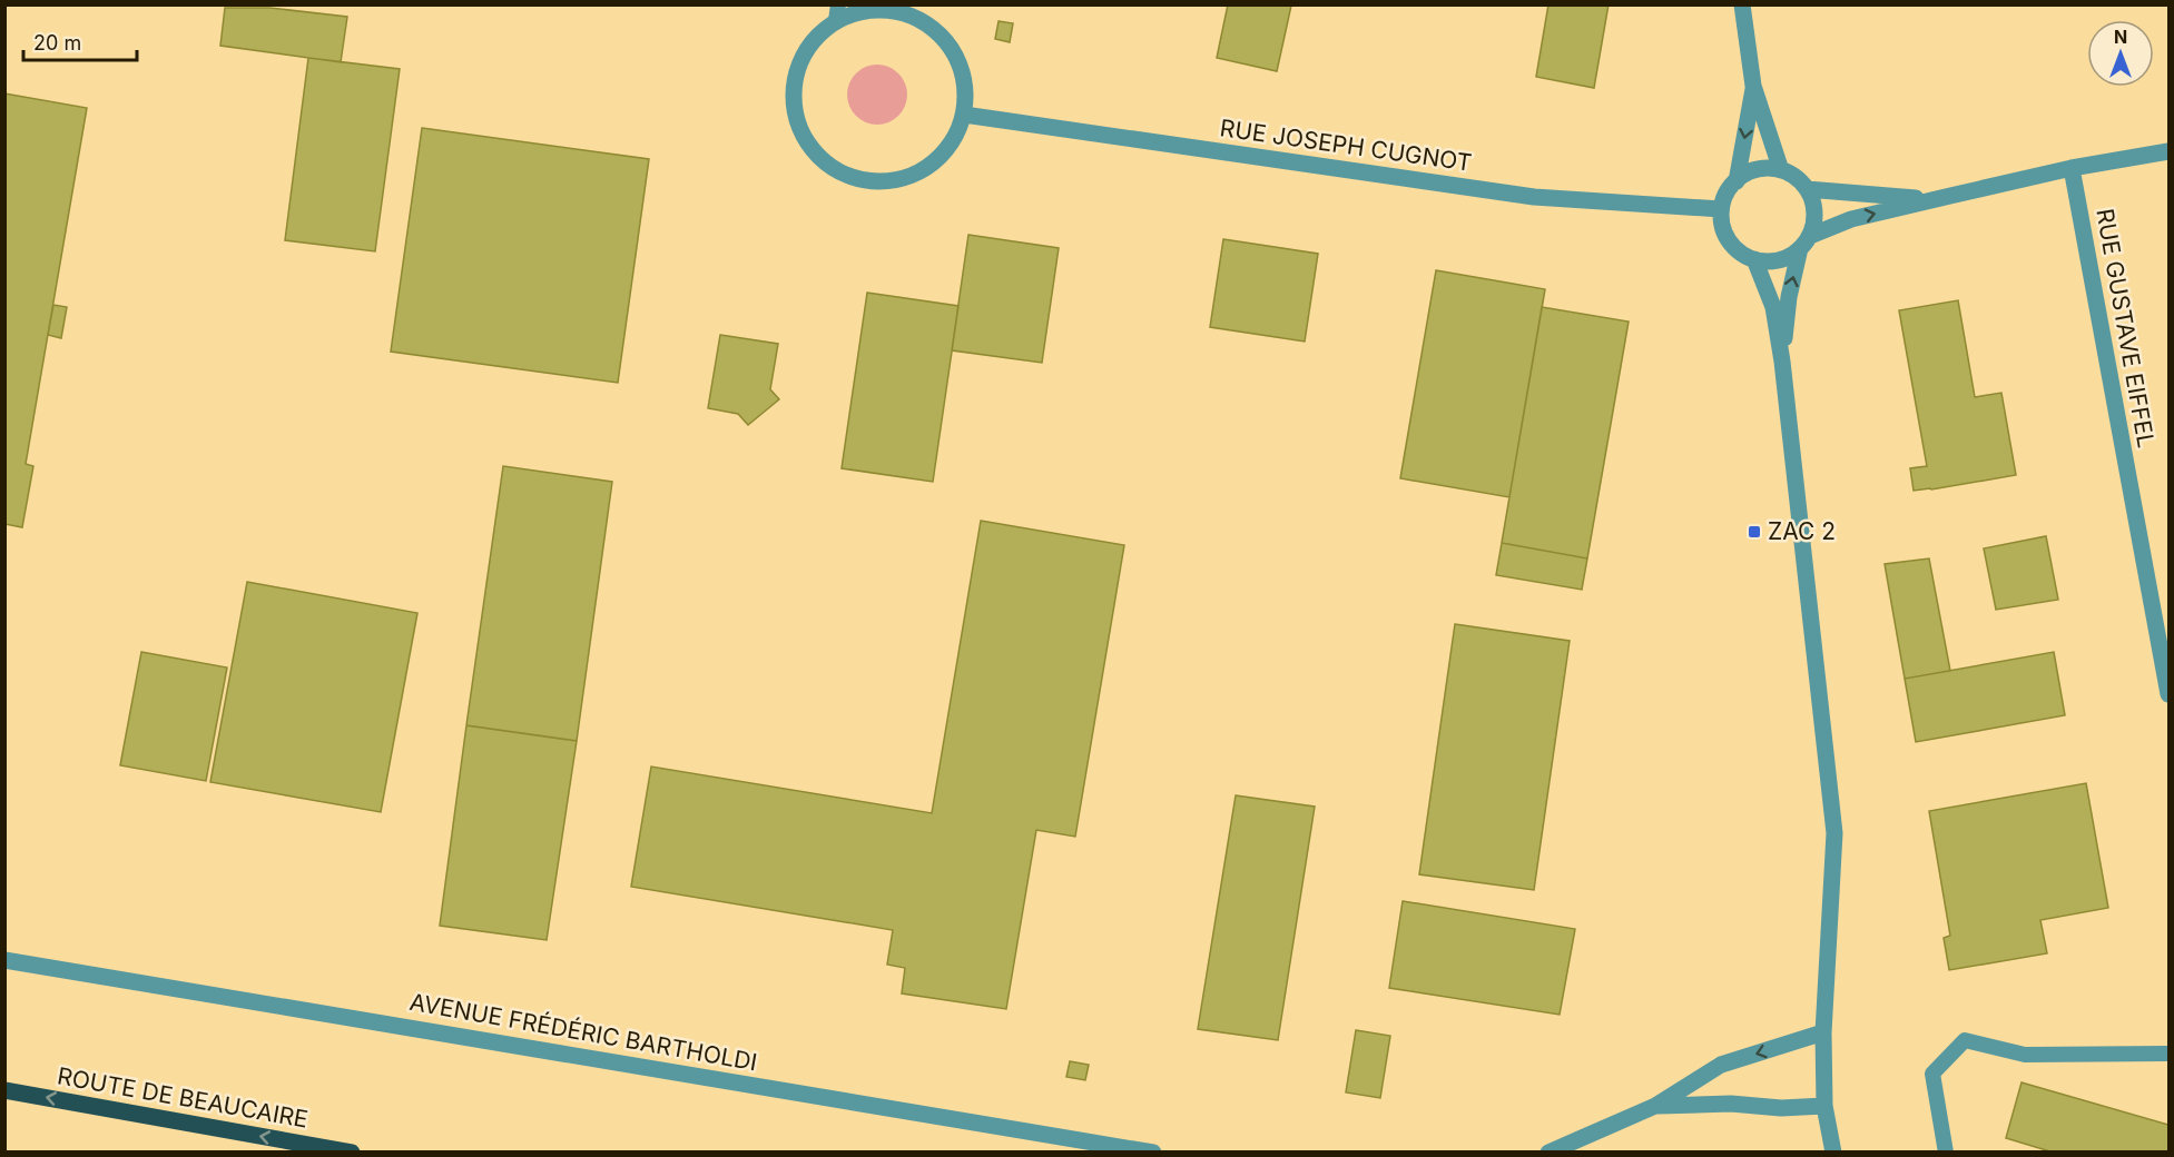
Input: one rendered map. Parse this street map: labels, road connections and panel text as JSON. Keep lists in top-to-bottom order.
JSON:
{
  "streets": {
    "main road": ["ROUTE DE BEAUCAIRE"],
    "street": ["RUE JOSEPH CUGNOT", "RUE GUSTAVE EIFFEL", "AVENUE FRÉDÉRIC BARTHOLDI"]
  },
  "one_way": ["ROUTE DE BEAUCAIRE"],
  "places": {
    "transit": ["ZAC 2"]
  },
  "scale_bar": "20 m",
  "north": "top"
}
